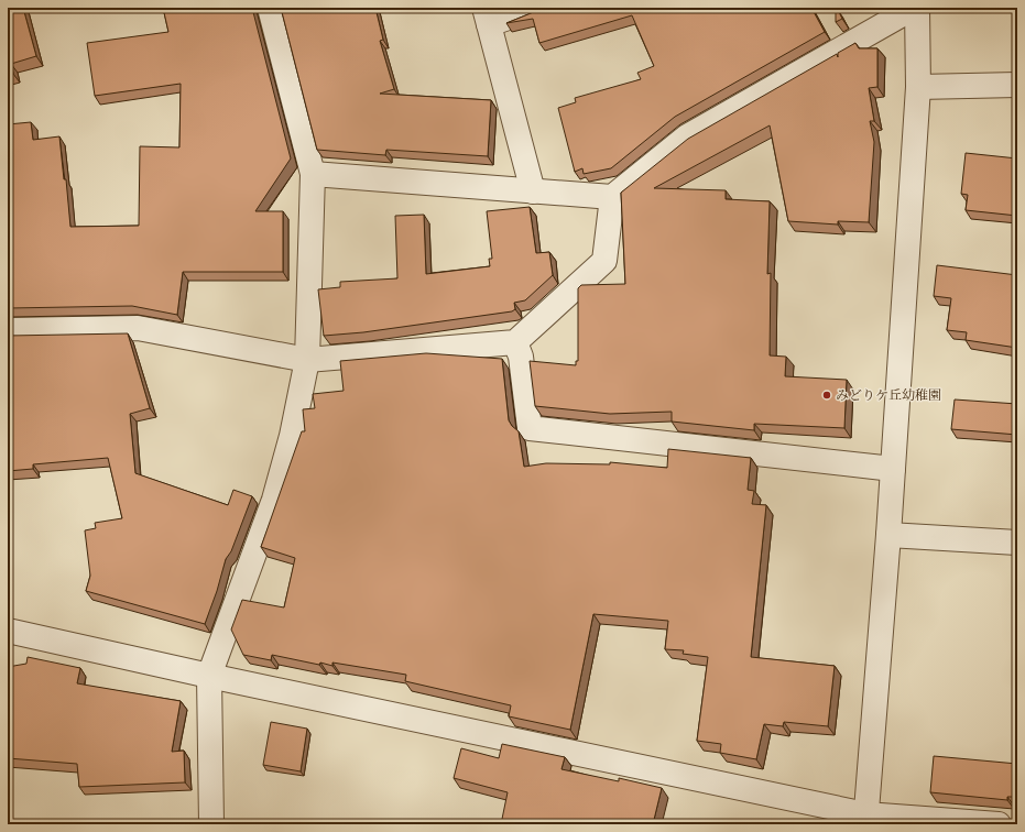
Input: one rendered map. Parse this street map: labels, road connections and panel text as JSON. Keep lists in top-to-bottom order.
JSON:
{
  "places": ["みどりケ丘幼稚園"]
}
